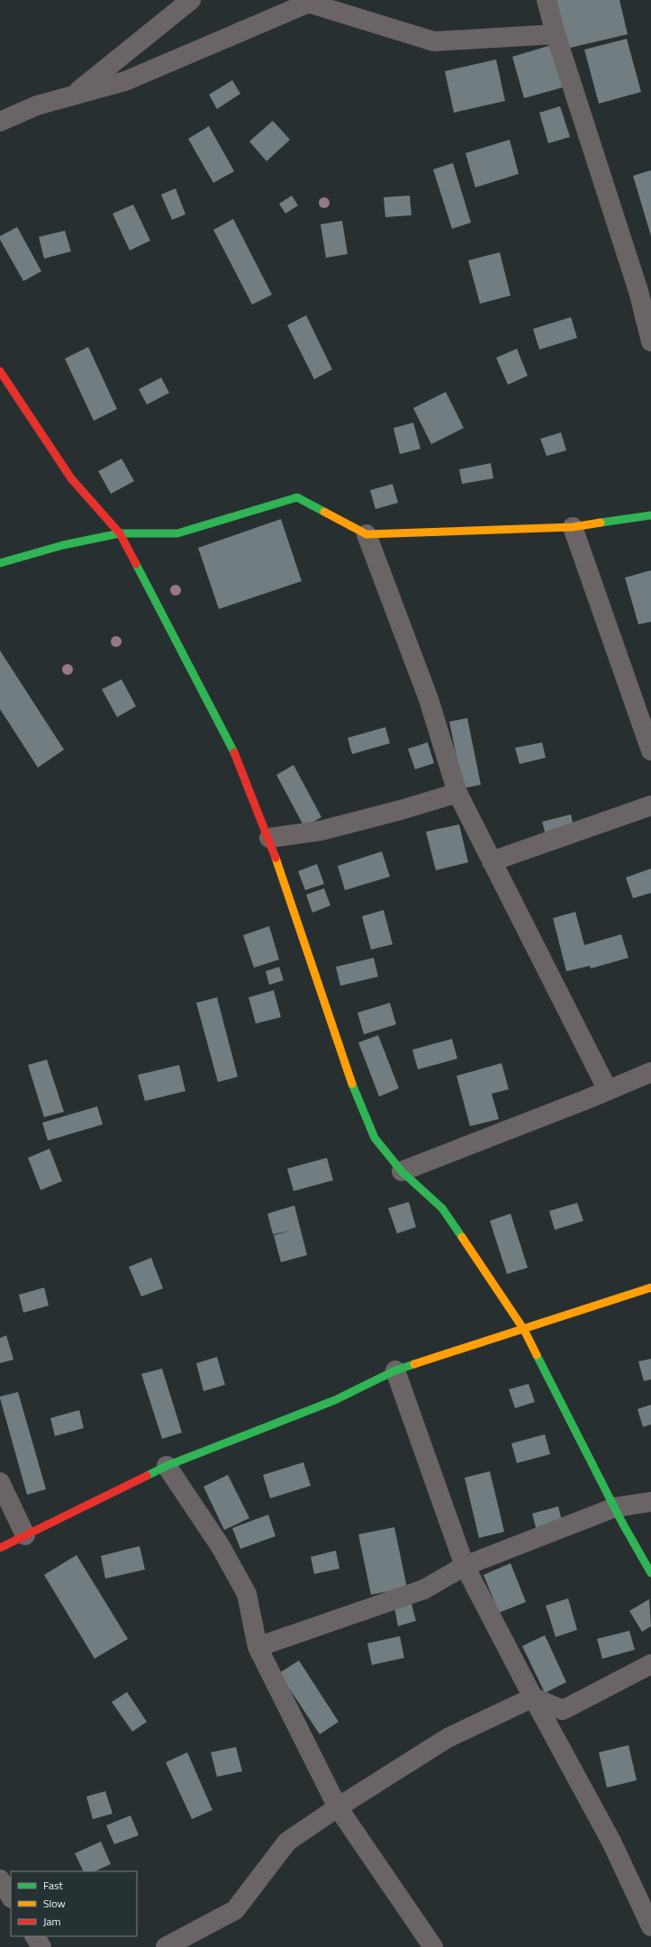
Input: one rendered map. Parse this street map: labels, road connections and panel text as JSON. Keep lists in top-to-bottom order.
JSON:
{
  "legend": ["Fast", "Slow", "Jam"]
}
